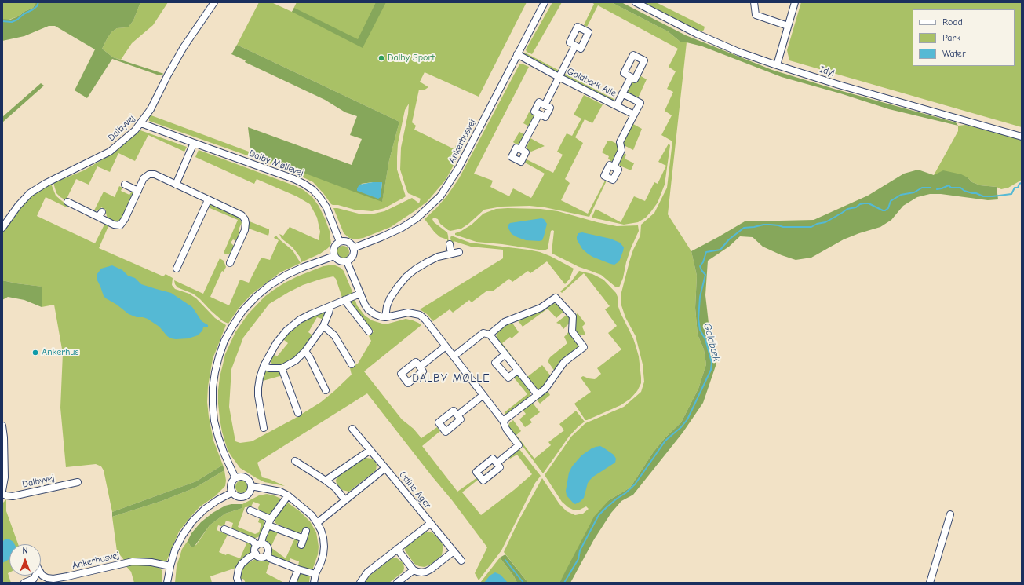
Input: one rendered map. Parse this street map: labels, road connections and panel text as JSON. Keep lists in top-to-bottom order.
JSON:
{
  "streets": {
    "street": [
      "Idyl",
      "Goldbæk Alle",
      "Dalbyvej",
      "Ankerhusvej",
      "Dalby Møllevej",
      "Odins Ager"
    ]
  },
  "crossings": [
    ["Goldbæk Alle", "Ankerhusvej"],
    ["Dalbyvej", "Dalby Møllevej"],
    ["Ankerhusvej", "Dalby Møllevej"]
  ],
  "districts": ["DALBY MØLLE"],
  "water": ["Goldbæk"],
  "places": ["Dalby Sport", "Ankerhus"],
  "legend": ["Road", "Park", "Water"],
  "north": "top"
}
